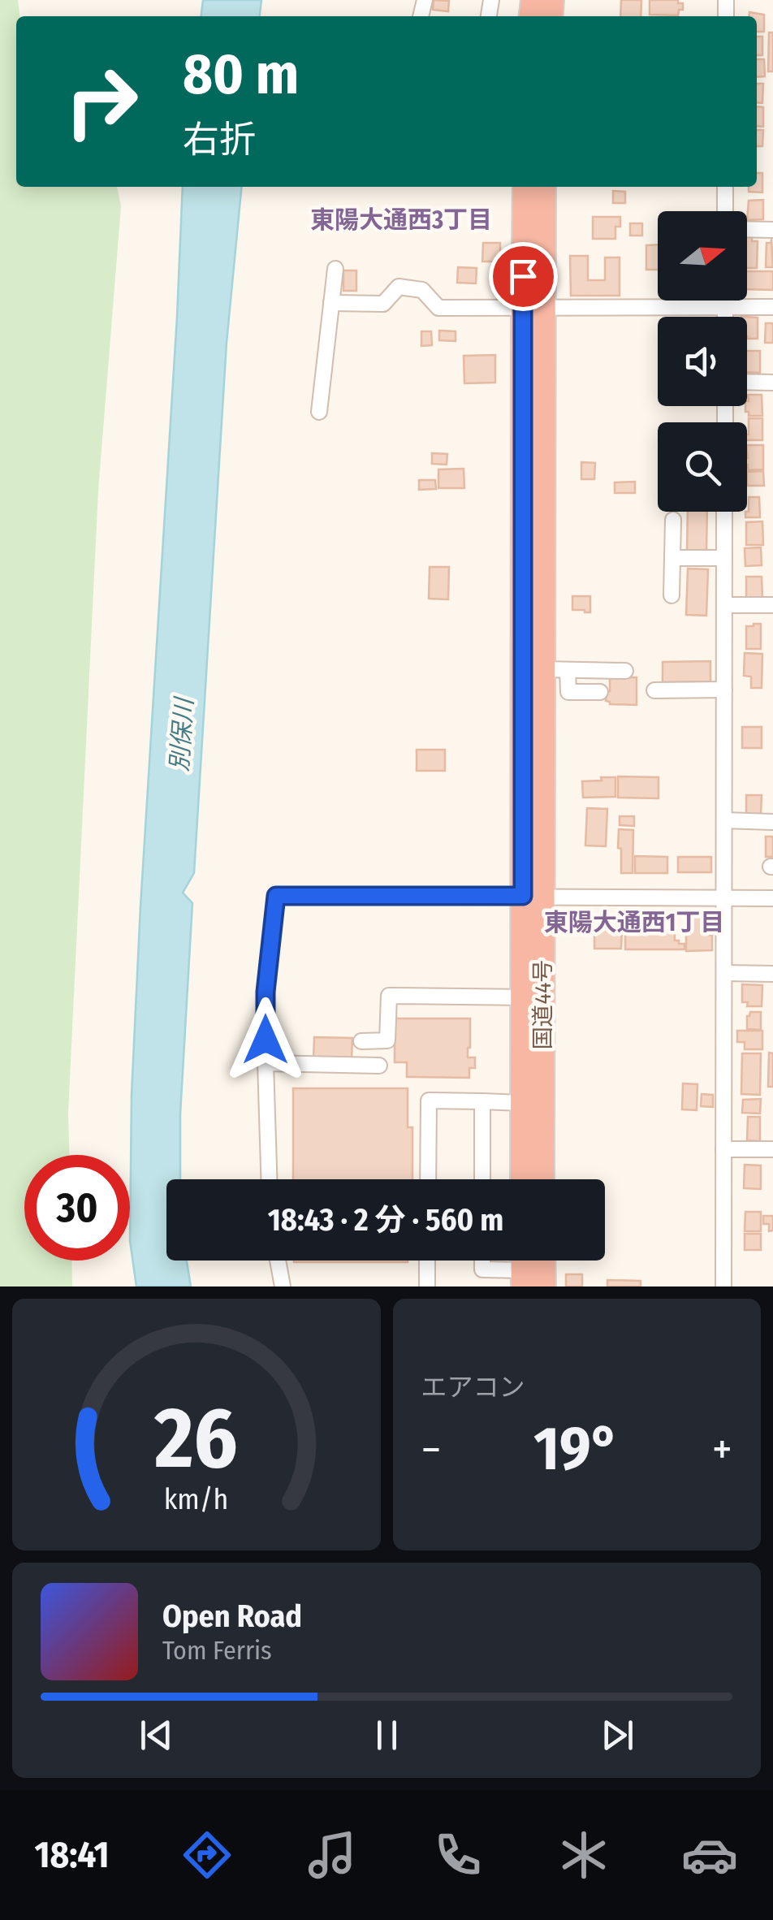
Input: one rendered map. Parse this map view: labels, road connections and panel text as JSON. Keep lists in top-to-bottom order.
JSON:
{
  "streets": {
    "highway": ["国道44号"]
  },
  "districts": ["東陽大通西3丁目", "東陽大通西1丁目"],
  "water": ["別保川"],
  "north": "right",
  "page": {
    "turn": ["80 m", "右折"],
    "limit": "30",
    "trip": "18:43 · 2 分 · 560 m",
    "tile": "エアコン",
    "heat": ["−", "19°", "+"],
    "song": ["Open Road", "Tom Ferris"],
    "tabs": "18:41",
    "gauge": ["26", "km/h"]
  }
}
